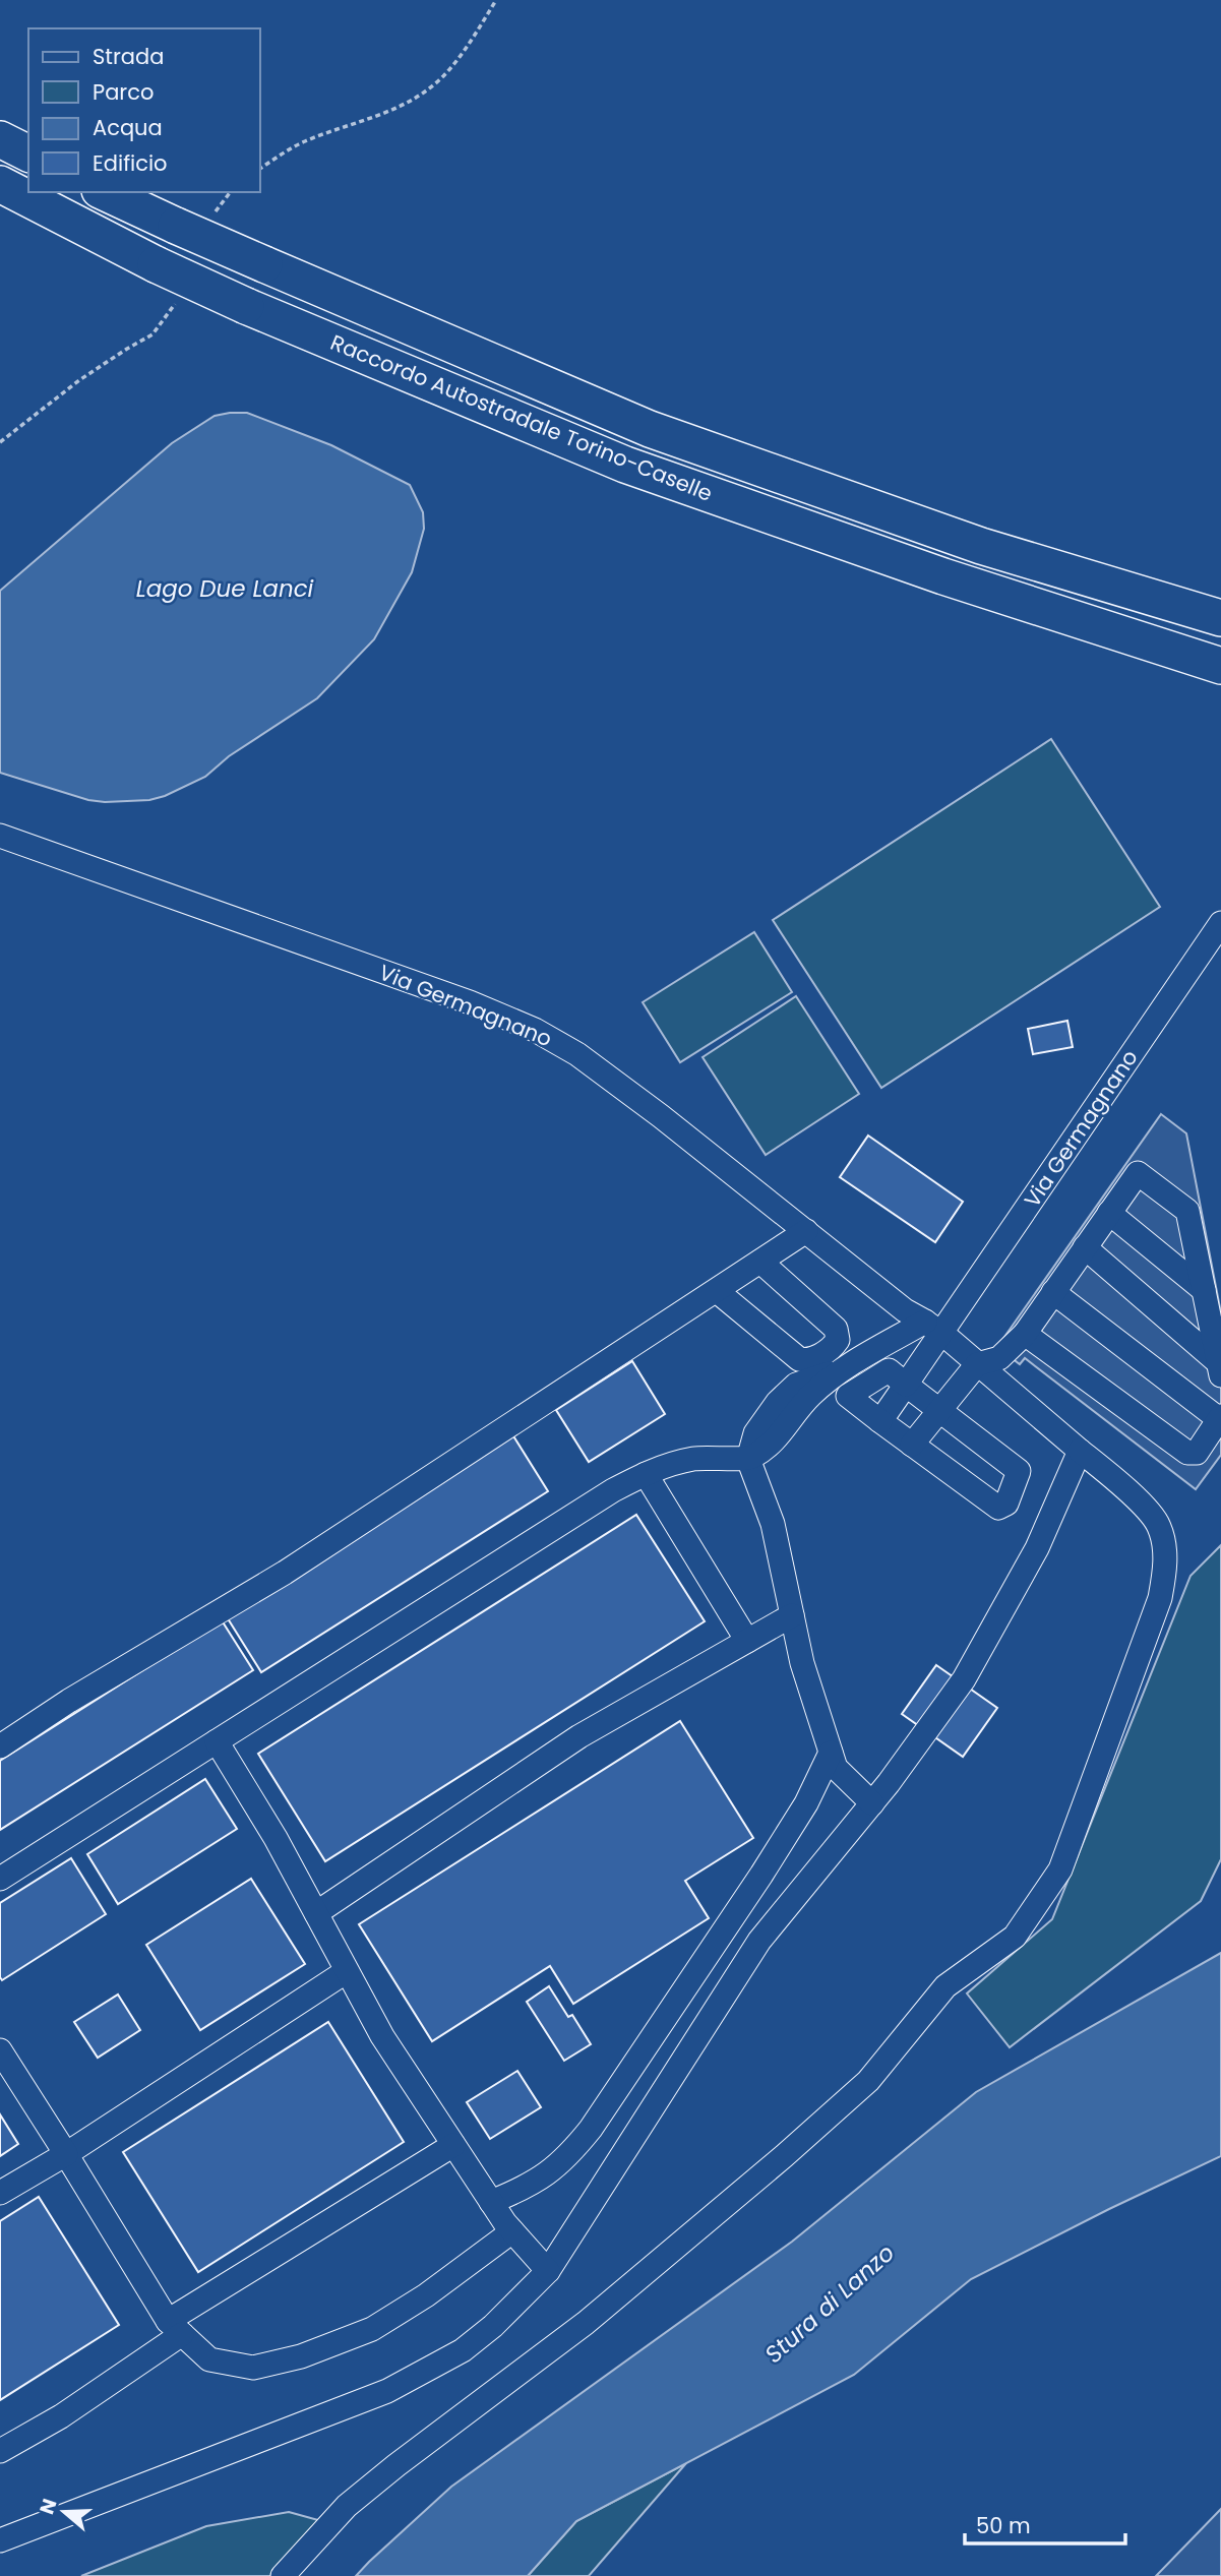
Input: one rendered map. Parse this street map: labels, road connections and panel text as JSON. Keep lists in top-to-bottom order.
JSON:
{
  "streets": {
    "highway": ["Raccordo Autostradale Torino-Caselle"],
    "street": ["Via Germagnano"]
  },
  "water": ["Lago Due Lanci", "Stura di Lanzo"],
  "legend": [
    "Strada",
    "Parco",
    "Acqua",
    "Edificio"
  ],
  "scale_bar": "50 m",
  "north": "left"
}
